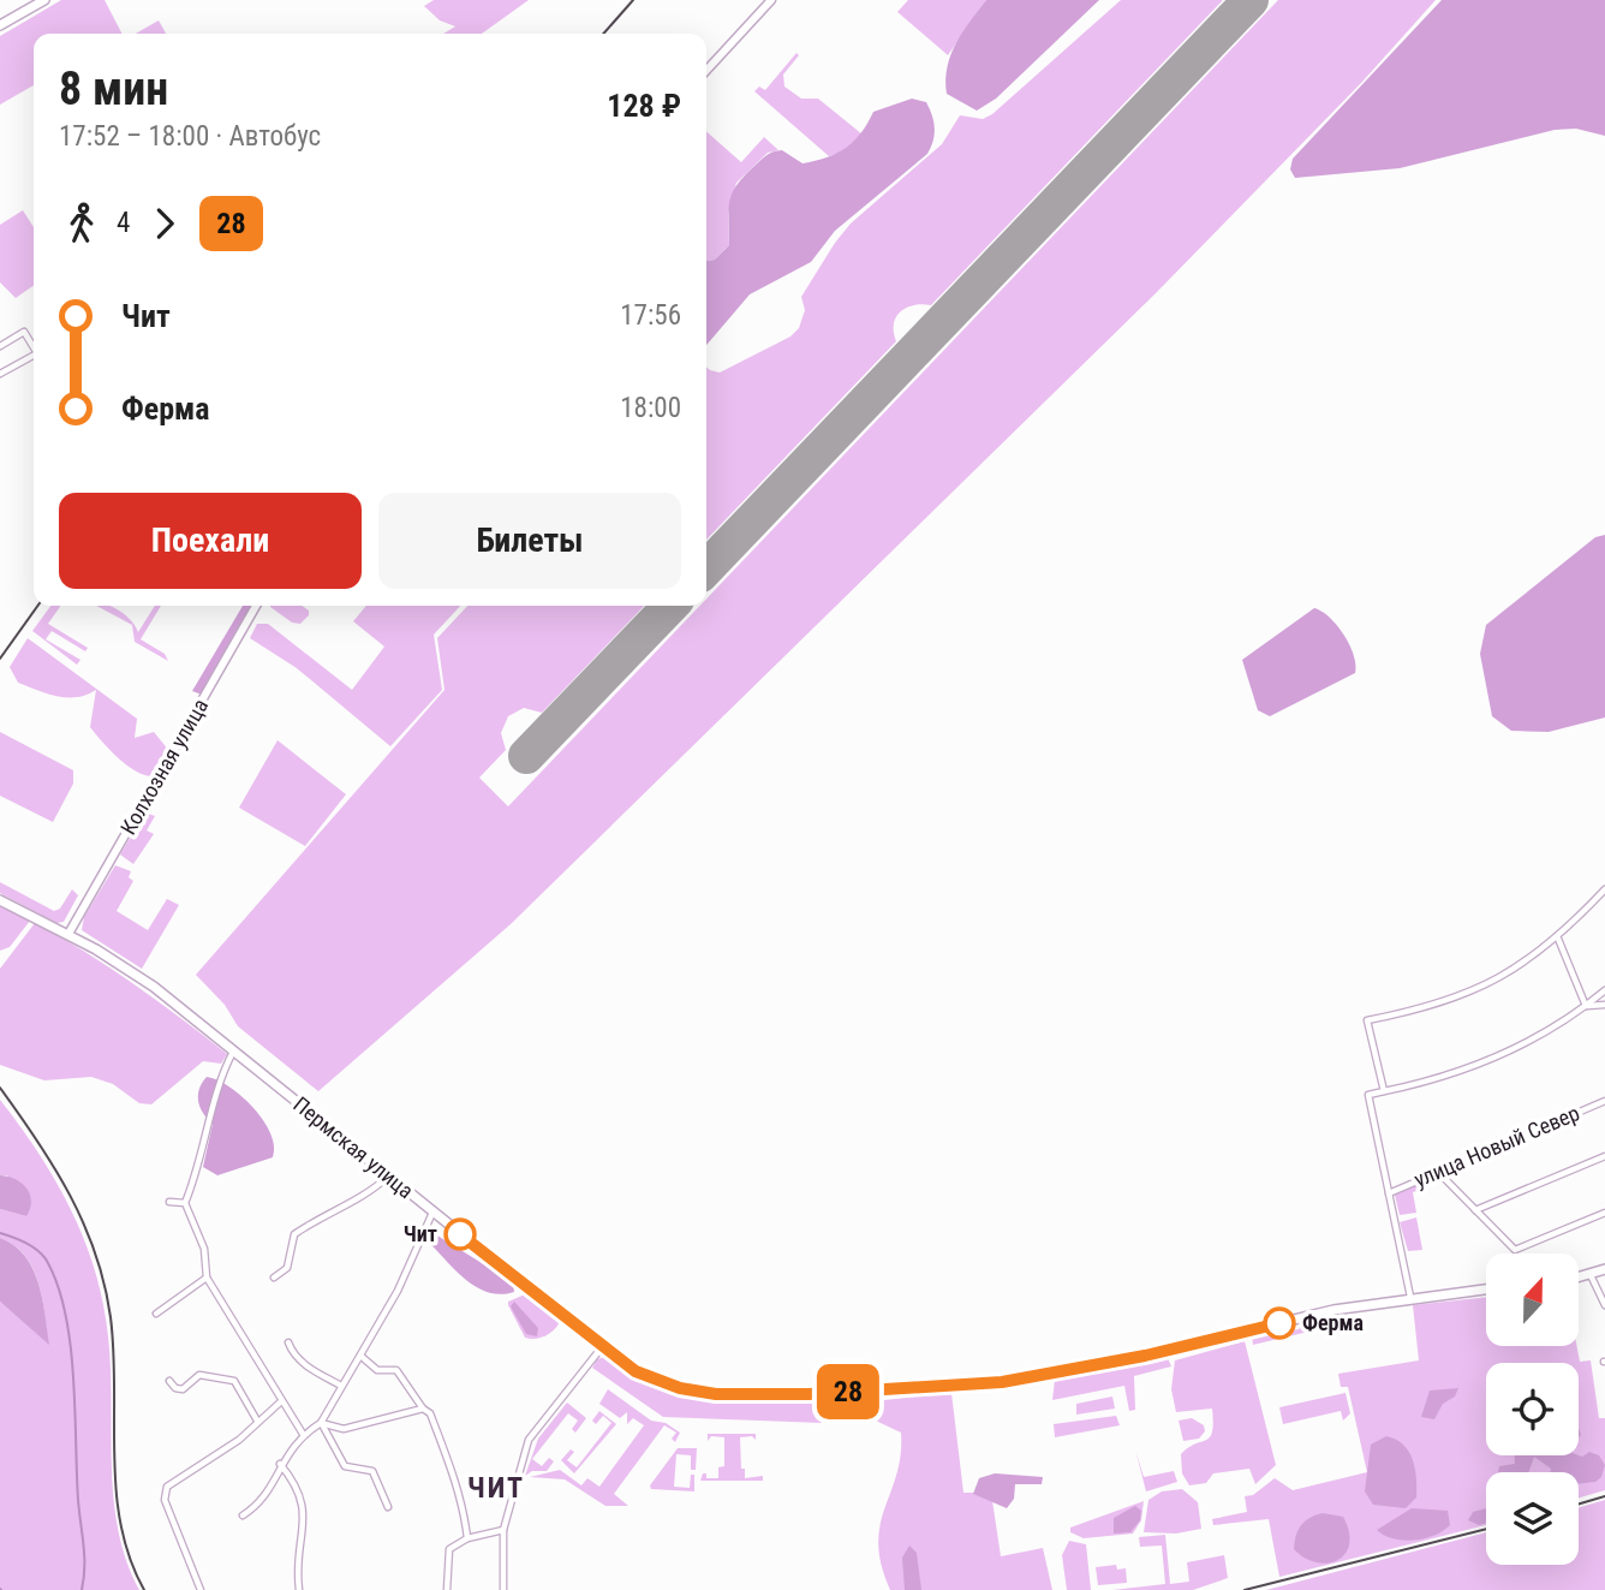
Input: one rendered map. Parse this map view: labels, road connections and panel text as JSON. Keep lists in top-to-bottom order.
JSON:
{
  "streets": {
    "main road": ["Пермская улица"],
    "street": ["Колхозная улица", "улица Новый Север"]
  },
  "crossings": [
    ["Колхозная улица", "Пермская улица"]
  ],
  "districts": ["ЧИТ"],
  "places": ["Чит", "Ферма"],
  "lines": ["bus line 28"],
  "north": "top",
  "page": {
    "on_map": "28",
    "heading": ["8 мин", "17:52 – 18:00 · Автобус", "128 ₽"],
    "legs": ["4", "28"],
    "list": [
      {
        "name": "Чит",
        "value": "17:56"
      },
      {
        "name": "Ферма",
        "value": "18:00"
      }
    ],
    "buttons": ["Поехали", "Билеты"]
  }
}
